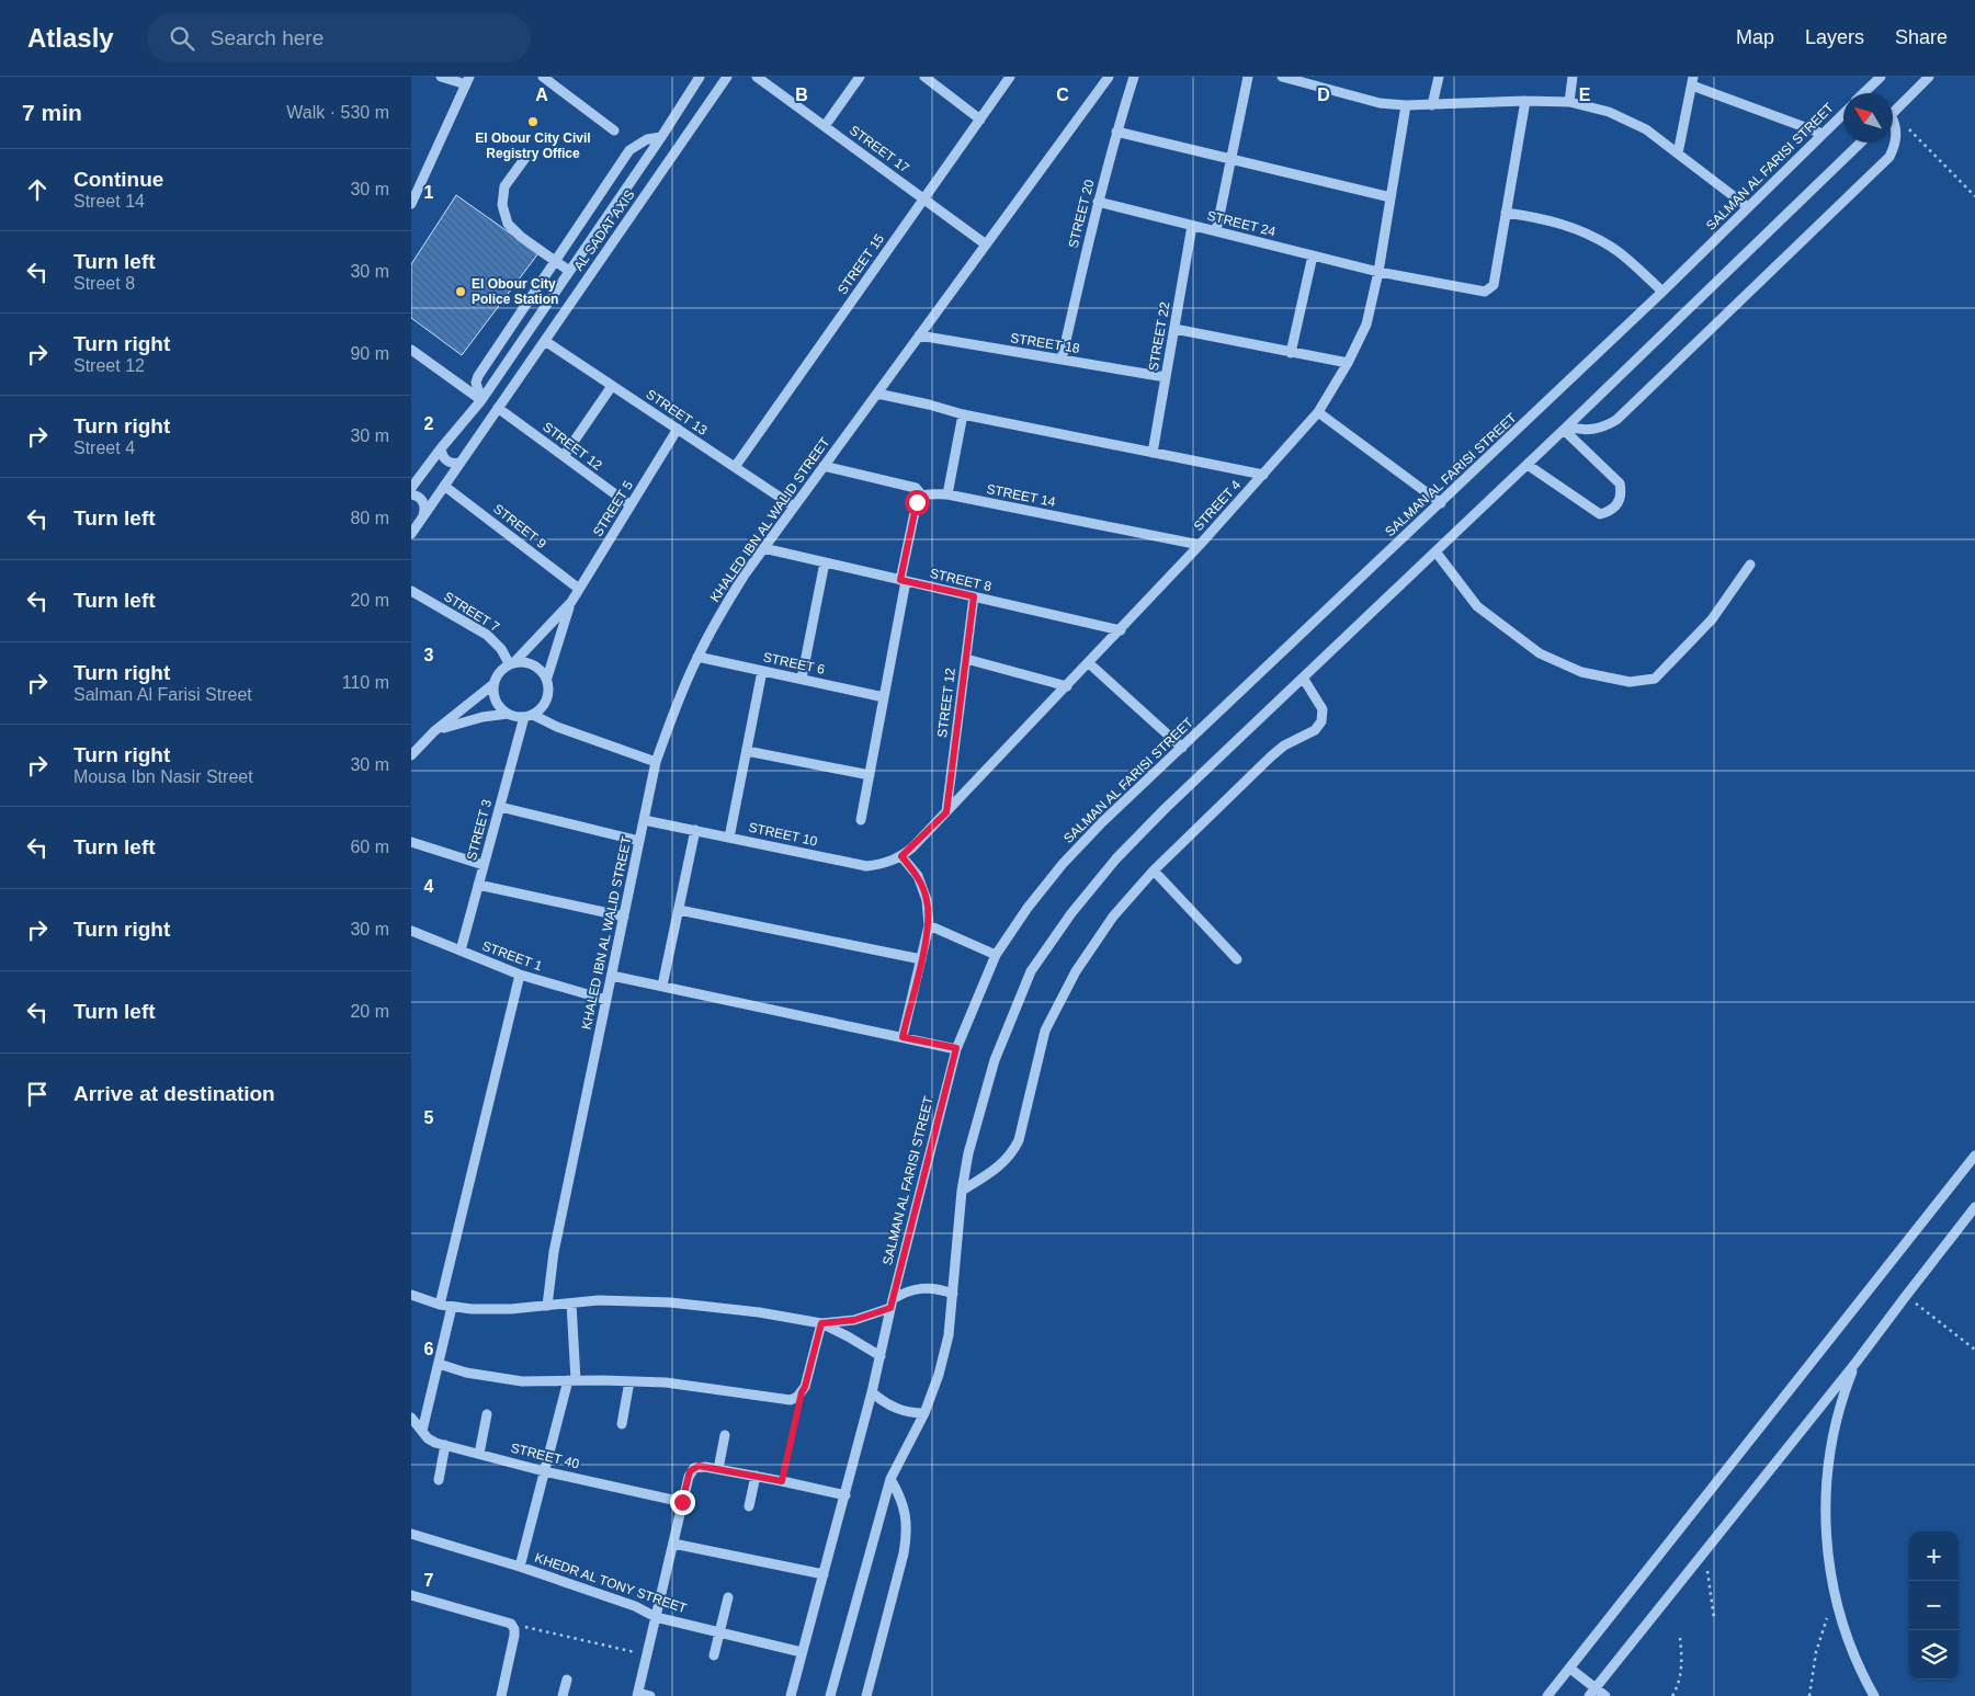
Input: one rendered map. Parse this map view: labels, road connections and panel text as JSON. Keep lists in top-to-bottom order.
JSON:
{
  "streets": {
    "street": [
      "STREET 17",
      "SALMAN AL FARISI STREET",
      "STREET 20",
      "STREET 24",
      "AL SADAT AXIS",
      "STREET 15",
      "STREET 22",
      "STREET 18",
      "STREET 13",
      "STREET 12",
      "STREET 14",
      "STREET 4",
      "STREET 5",
      "KHALED IBN AL WALID STREET",
      "STREET 9",
      "STREET 8",
      "STREET 7",
      "STREET 6",
      "STREET 3",
      "STREET 10",
      "STREET 1",
      "STREET 40",
      "KHEDR AL TONY STREET"
    ]
  },
  "crossings": [
    ["STREET 17", "STREET 15"],
    ["STREET 17", "KHALED IBN AL WALID STREET"],
    ["SALMAN AL FARISI STREET", "KHEDR AL TONY STREET"],
    ["STREET 20", "STREET 24"],
    ["STREET 20", "STREET 18"],
    ["STREET 24", "STREET 22"],
    ["STREET 24", "STREET 4"],
    ["AL SADAT AXIS", "STREET 13"],
    ["AL SADAT AXIS", "STREET 12"],
    ["AL SADAT AXIS", "STREET 9"],
    ["STREET 15", "STREET 13"],
    ["STREET 22", "STREET 18"],
    ["STREET 18", "KHALED IBN AL WALID STREET"],
    ["STREET 13", "STREET 5"],
    ["STREET 13", "KHALED IBN AL WALID STREET"],
    ["STREET 12", "STREET 4"],
    ["STREET 12", "STREET 5"],
    ["STREET 12", "STREET 8"],
    ["STREET 14", "STREET 4"],
    ["STREET 4", "STREET 8"],
    ["STREET 4", "STREET 10"],
    ["STREET 5", "STREET 9"],
    ["STREET 5", "STREET 7"],
    ["STREET 5", "STREET 3"],
    ["KHALED IBN AL WALID STREET", "STREET 8"],
    ["KHALED IBN AL WALID STREET", "STREET 6"],
    ["KHALED IBN AL WALID STREET", "STREET 10"],
    ["KHALED IBN AL WALID STREET", "STREET 1"],
    ["STREET 7", "STREET 3"],
    ["STREET 3", "STREET 1"]
  ],
  "places": ["El Obour City Civil Registry Office", "El Obour City Police Station"],
  "north": "top left",
  "page": {
    "header": "Atlasly",
    "search": "Search here",
    "nav": ["Map", "Layers", "Share"],
    "heading": ["7 min", "Walk · 530 m"],
    "list": [
      ["Continue", "Street 14", "30 m"],
      ["Turn left", "Street 8", "30 m"],
      ["Turn right", "Street 12", "90 m"],
      ["Turn right", "Street 4", "30 m"],
      ["Turn left", "80 m"],
      ["Turn left", "20 m"],
      ["Turn right", "Salman Al Farisi Street", "110 m"],
      ["Turn right", "Mousa Ibn Nasir Street", "30 m"],
      ["Turn left", "60 m"],
      ["Turn right", "30 m"],
      ["Turn left", "20 m"],
      "Arrive at destination"
    ],
    "map_buttons": ["+", "−"]
  },
  "grid": {
    "columns": [
      "A",
      "B",
      "C",
      "D",
      "E"
    ],
    "rows": [
      "1",
      "2",
      "3",
      "4",
      "5",
      "6",
      "7"
    ]
  }
}
